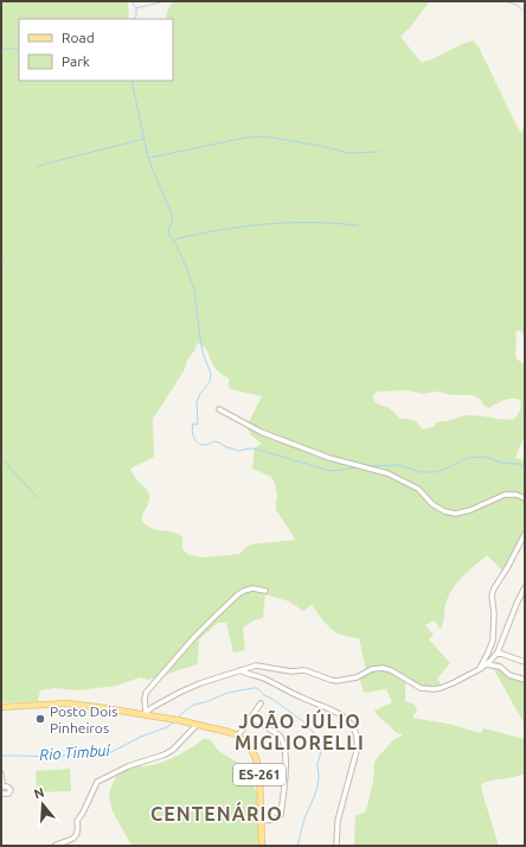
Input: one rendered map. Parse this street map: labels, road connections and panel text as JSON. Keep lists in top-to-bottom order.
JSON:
{
  "streets": {
    "main road": ["ES-261"]
  },
  "districts": ["JOÃO JÚLIO MIGLIORELLI", "CENTENÁRIO"],
  "water": ["Rio Timbuí"],
  "places": ["Posto Dois Pinheiros"],
  "legend": ["Road", "Park"],
  "north": "top"
}
